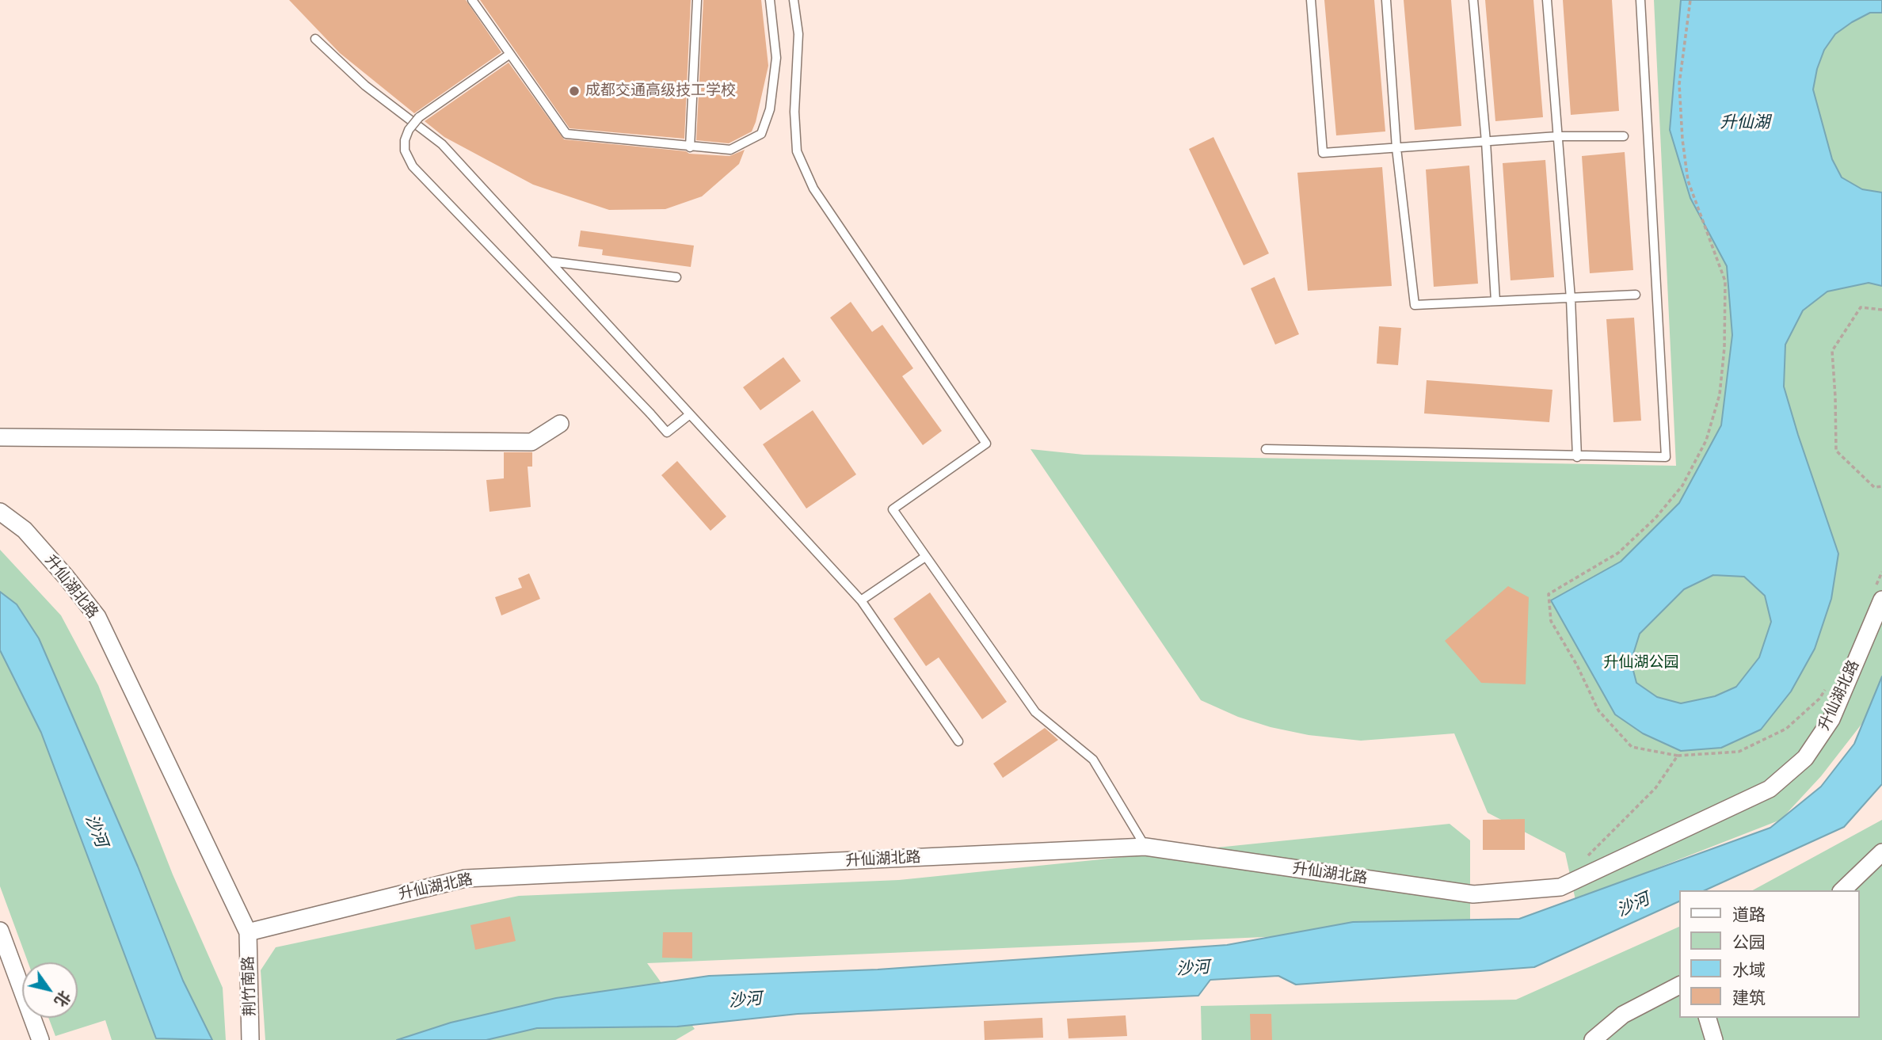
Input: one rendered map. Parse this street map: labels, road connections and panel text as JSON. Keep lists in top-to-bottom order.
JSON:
{
  "streets": {
    "street": ["升仙湖北路", "荆竹南路"]
  },
  "crossings": [
    ["升仙湖北路", "荆竹南路"]
  ],
  "water": ["升仙湖", "沙河"],
  "parks": ["升仙湖公园"],
  "places": ["成都交通高级技工学校"],
  "legend": [
    "道路",
    "公园",
    "水域",
    "建筑"
  ],
  "north": "bottom right"
}
